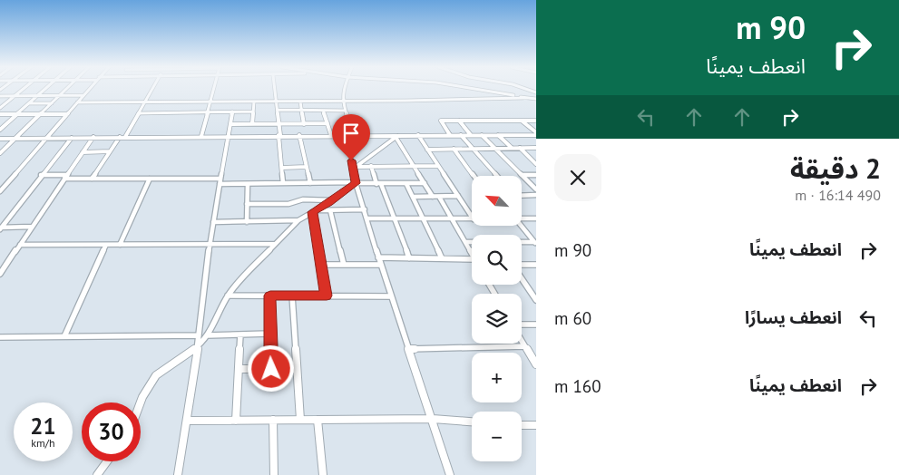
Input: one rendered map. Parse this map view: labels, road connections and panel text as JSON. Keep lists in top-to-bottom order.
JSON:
{
  "north": "top left",
  "page": {
    "turn": ["90 m", "انعطف يمينًا"],
    "heading": ["2 دقيقة", "490 m · 16:14"],
    "map_buttons": ["+", "−"],
    "list": [
      {
        "name": "انعطف يمينًا",
        "value": "90 m"
      },
      {
        "name": "انعطف يسارًا",
        "value": "60 m"
      },
      {
        "name": "انعطف يمينًا",
        "value": "160 m"
      }
    ],
    "speed": "21 km/h",
    "limit": "30"
  }
}
